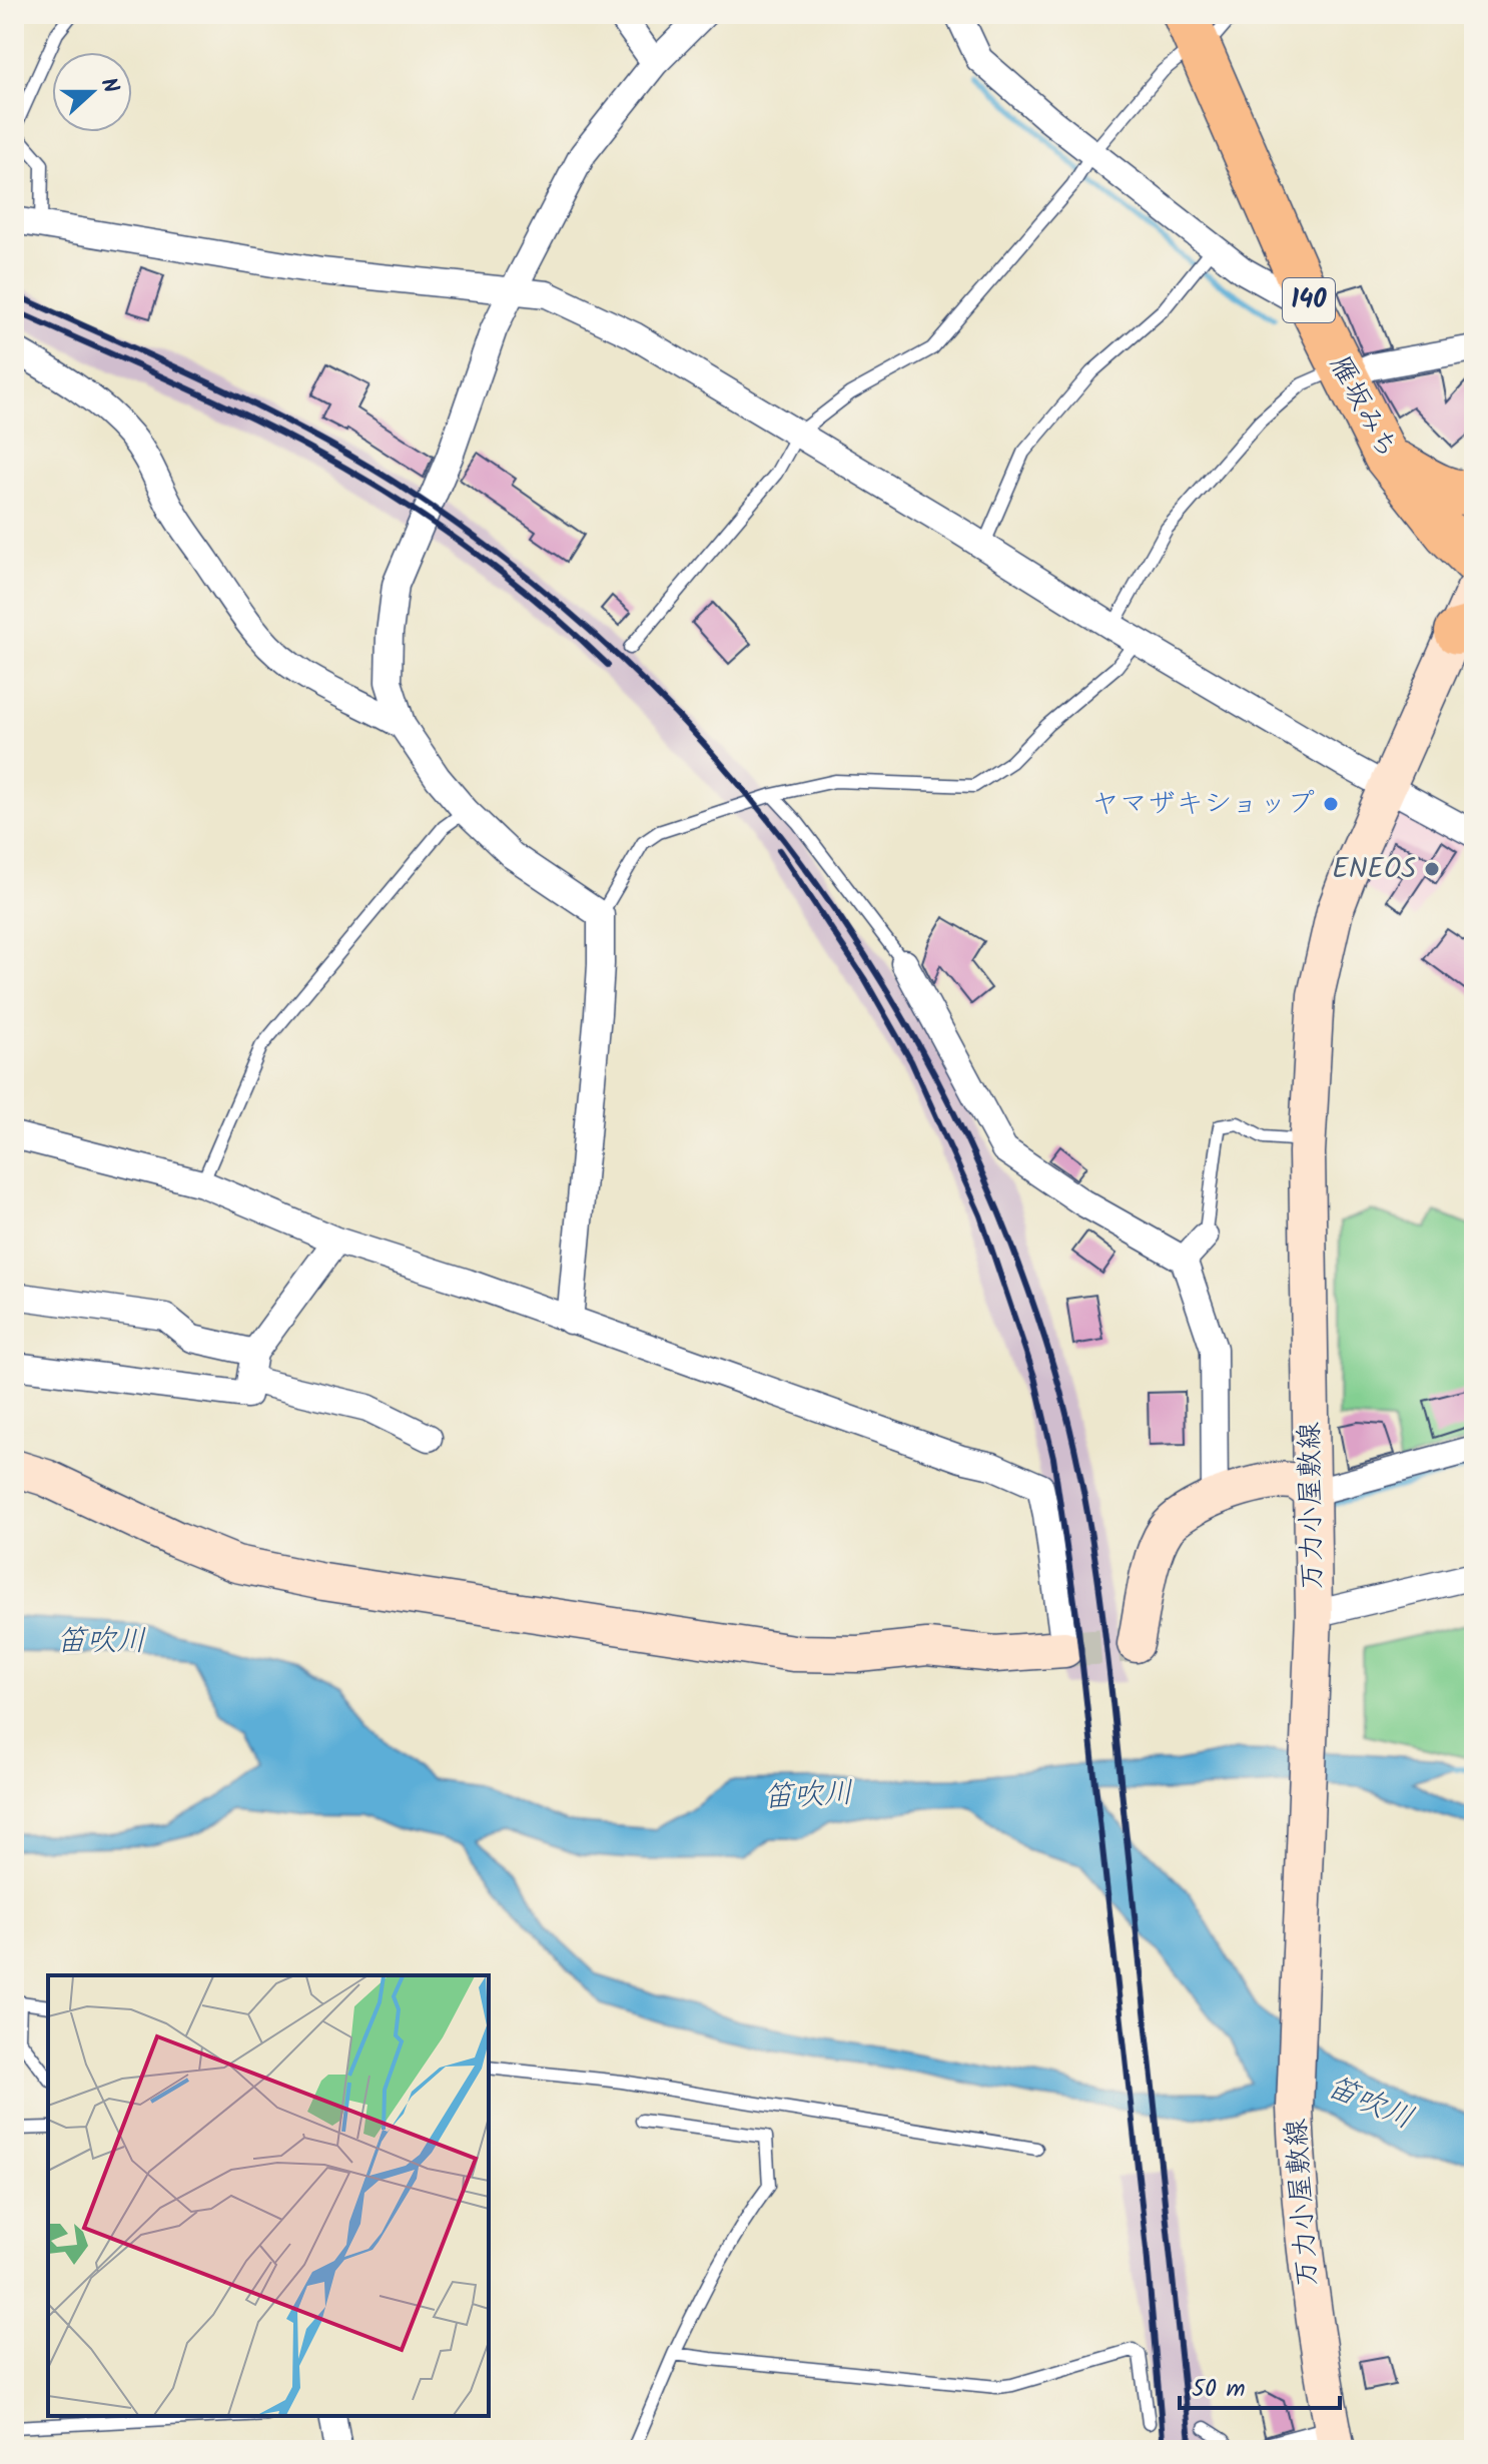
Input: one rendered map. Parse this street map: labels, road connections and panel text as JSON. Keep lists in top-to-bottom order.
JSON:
{
  "streets": {
    "highway": ["140", "雁坂みち"],
    "main road": ["万力小屋敷線"]
  },
  "water": ["笛吹川"],
  "places": ["ヤマザキショップ", "ENEOS"],
  "scale_bar": "50 m",
  "north": "right"
}
